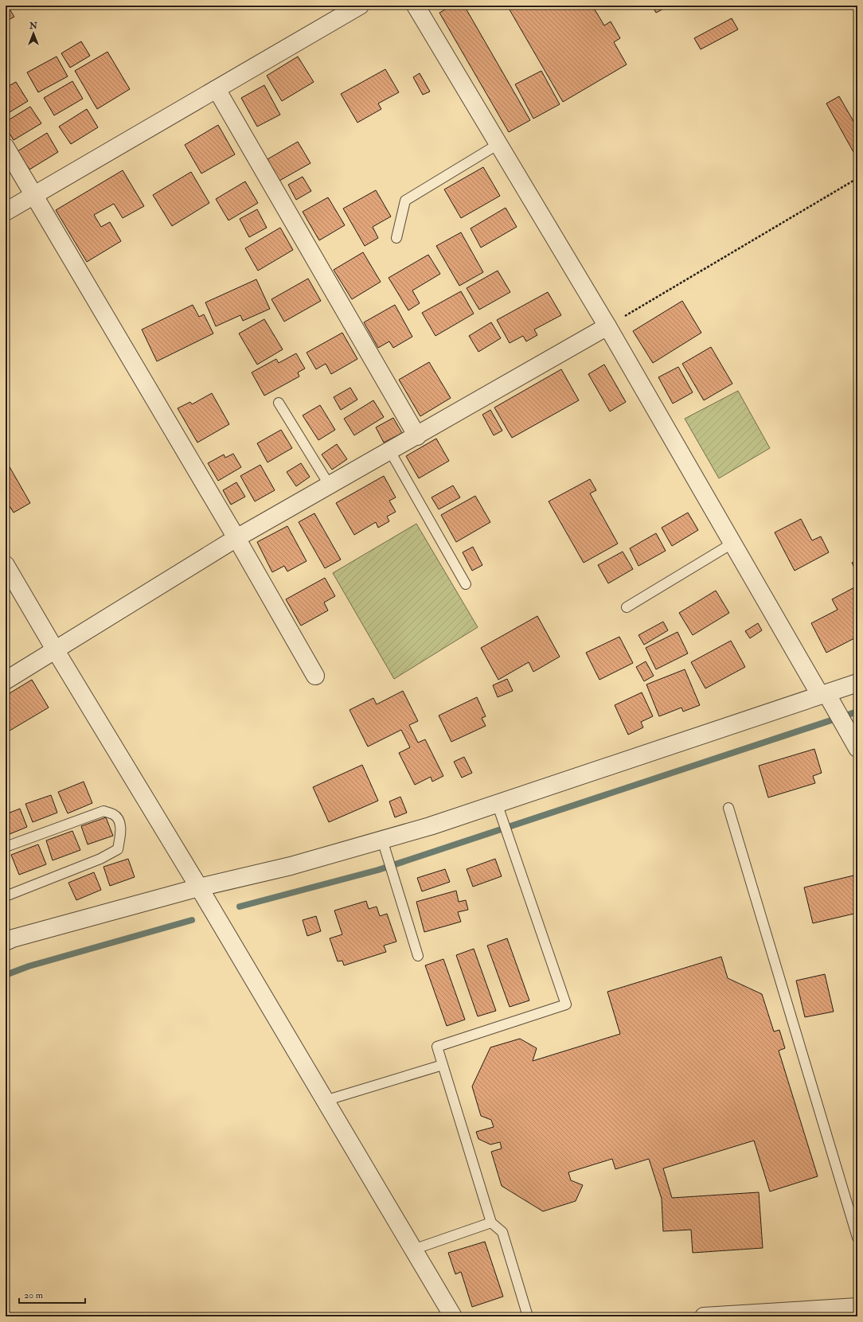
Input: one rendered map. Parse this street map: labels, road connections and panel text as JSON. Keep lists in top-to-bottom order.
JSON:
{
  "scale_bar": "20 m",
  "north": "top"
}
